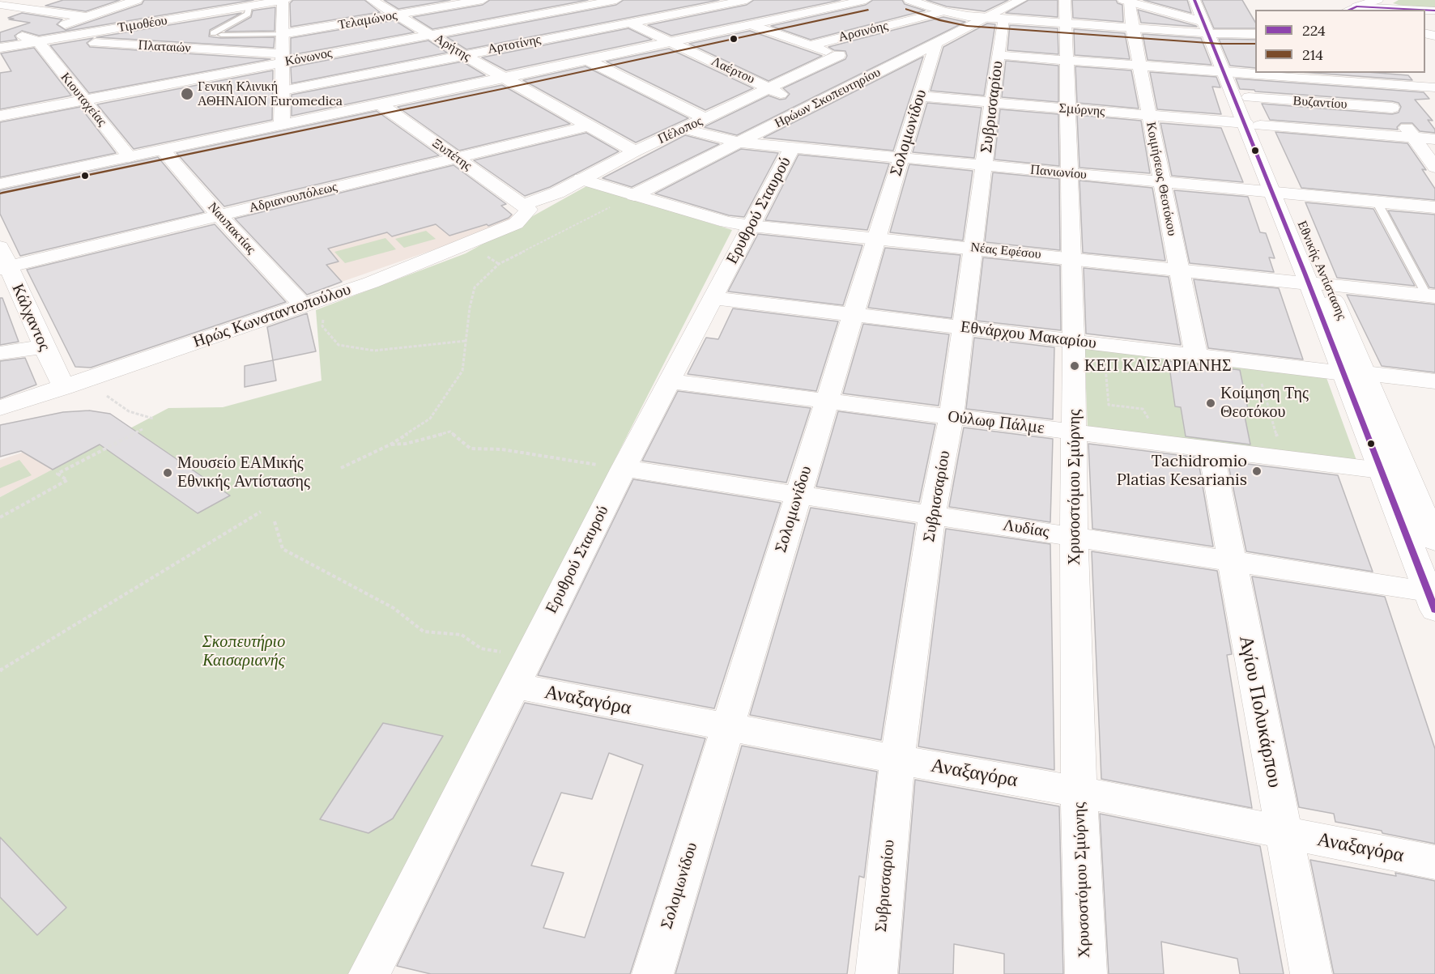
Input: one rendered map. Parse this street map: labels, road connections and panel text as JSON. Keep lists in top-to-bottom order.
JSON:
{
  "streets": {
    "street": [
      "Τελαμώνος",
      "Τιμοθέου",
      "Αρσινόης",
      "Αρτοτίνης",
      "Πλαταιών",
      "Αρήτης",
      "Κόνωνος",
      "Λαέρτου",
      "Ηρώων Σκοπευτηρίου",
      "Κιουταχείας",
      "Βυζαντίου",
      "Συβρισσαρίου",
      "Σμύρνης",
      "Πέλοπος",
      "Σολομωνίδου",
      "Ξυπέτης",
      "Πανιωνίου",
      "Κοιμήσεως Θεοτόκου",
      "Αδριανουπόλεως",
      "Ερυθρού Σταυρού",
      "Ναυπακτίας",
      "Νέας Εφέσου",
      "Εθνικής Αντίστασης",
      "Ηρώς Κωνσταντοπούλου",
      "Κάλχαντος",
      "Εθνάρχου Μακαρίου",
      "Ούλωφ Πάλμε",
      "Χρυσοστόμου Σμύρνης",
      "Λυδίας",
      "Αναξαγόρα",
      "Αγίου Πολυκάρπου"
    ]
  },
  "crossings": [
    ["Τελαμώνος", "Αρήτης"],
    ["Τιμοθέου", "Πλαταιών"],
    ["Τιμοθέου", "Κιουταχείας"],
    ["Αρσινόης", "Πέλοπος"],
    ["Αρτοτίνης", "Αρήτης"],
    ["Αρτοτίνης", "Λαέρτου"],
    ["Πλαταιών", "Κόνωνος"],
    ["Πλαταιών", "Κιουταχείας"],
    ["Αρήτης", "Κόνωνος"],
    ["Αρήτης", "Πέλοπος"],
    ["Αρήτης", "Αδριανουπόλεως"],
    ["Κόνωνος", "Λαέρτου"],
    ["Κόνωνος", "Κιουταχείας"],
    ["Λαέρτου", "Ηρώων Σκοπευτηρίου"],
    ["Λαέρτου", "Πέλοπος"],
    ["Ηρώων Σκοπευτηρίου", "Συβρισσαρίου"],
    ["Ηρώων Σκοπευτηρίου", "Σολομωνίδου"],
    ["Ηρώων Σκοπευτηρίου", "Πανιωνίου"],
    ["Ηρώων Σκοπευτηρίου", "Νέας Εφέσου"],
    ["Βυζαντίου", "Εθνικής Αντίστασης"],
    ["Συβρισσαρίου", "Σμύρνης"],
    ["Συβρισσαρίου", "Πανιωνίου"],
    ["Συβρισσαρίου", "Νέας Εφέσου"],
    ["Συβρισσαρίου", "Εθνάρχου Μακαρίου"],
    ["Συβρισσαρίου", "Ούλωφ Πάλμε"],
    ["Συβρισσαρίου", "Λυδίας"],
    ["Συβρισσαρίου", "Αναξαγόρα"],
    ["Σμύρνης", "Σολομωνίδου"],
    ["Σμύρνης", "Κοιμήσεως Θεοτόκου"],
    ["Σμύρνης", "Εθνικής Αντίστασης"],
    ["Σμύρνης", "Χρυσοστόμου Σμύρνης"],
    ["Πέλοπος", "Ξυπέτης"],
    ["Πέλοπος", "Πανιωνίου"],
    ["Πέλοπος", "Νέας Εφέσου"],
    ["Πέλοπος", "Ηρώς Κωνσταντοπούλου"],
    ["Σολομωνίδου", "Πανιωνίου"],
    ["Σολομωνίδου", "Νέας Εφέσου"],
    ["Σολομωνίδου", "Εθνάρχου Μακαρίου"],
    ["Σολομωνίδου", "Ούλωφ Πάλμε"],
    ["Σολομωνίδου", "Λυδίας"],
    ["Σολομωνίδου", "Αναξαγόρα"],
    ["Ξυπέτης", "Αδριανουπόλεως"],
    ["Ξυπέτης", "Ηρώς Κωνσταντοπούλου"],
    ["Πανιωνίου", "Κοιμήσεως Θεοτόκου"],
    ["Πανιωνίου", "Ερυθρού Σταυρού"],
    ["Πανιωνίου", "Εθνικής Αντίστασης"],
    ["Πανιωνίου", "Χρυσοστόμου Σμύρνης"],
    ["Κοιμήσεως Θεοτόκου", "Νέας Εφέσου"],
    ["Κοιμήσεως Θεοτόκου", "Εθνάρχου Μακαρίου"],
    ["Αδριανουπόλεως", "Ναυπακτίας"],
    ["Αδριανουπόλεως", "Κάλχαντος"],
    ["Ερυθρού Σταυρού", "Νέας Εφέσου"],
    ["Ερυθρού Σταυρού", "Εθνάρχου Μακαρίου"],
    ["Ερυθρού Σταυρού", "Ούλωφ Πάλμε"],
    ["Ερυθρού Σταυρού", "Λυδίας"],
    ["Ερυθρού Σταυρού", "Αναξαγόρα"],
    ["Ναυπακτίας", "Ηρώς Κωνσταντοπούλου"],
    ["Νέας Εφέσου", "Εθνικής Αντίστασης"],
    ["Νέας Εφέσου", "Χρυσοστόμου Σμύρνης"],
    ["Εθνικής Αντίστασης", "Εθνάρχου Μακαρίου"],
    ["Εθνικής Αντίστασης", "Ούλωφ Πάλμε"],
    ["Εθνικής Αντίστασης", "Λυδίας"],
    ["Ηρώς Κωνσταντοπούλου", "Κάλχαντος"],
    ["Εθνάρχου Μακαρίου", "Χρυσοστόμου Σμύρνης"],
    ["Ούλωφ Πάλμε", "Χρυσοστόμου Σμύρνης"],
    ["Ούλωφ Πάλμε", "Αγίου Πολυκάρπου"],
    ["Χρυσοστόμου Σμύρνης", "Λυδίας"],
    ["Χρυσοστόμου Σμύρνης", "Αναξαγόρα"],
    ["Λυδίας", "Αγίου Πολυκάρπου"],
    ["Αναξαγόρα", "Αγίου Πολυκάρπου"]
  ],
  "parks": ["Σκοπευτήριο Καισαριανής"],
  "places": [
    "Γενική Κλινική ΑΘΗΝΑΙΟΝ Euromedica",
    "ΚΕΠ ΚΑΙΣΑΡΙΑΝΗΣ",
    "Κοίμηση Της Θεοτόκου",
    "Tachidromio Platias Kesarianis",
    "Μουσείο ΕΑΜικής Εθνικής Αντίστασης"
  ],
  "lines": ["transit line 224", "transit line 214"],
  "legend": ["224", "214"]
}
